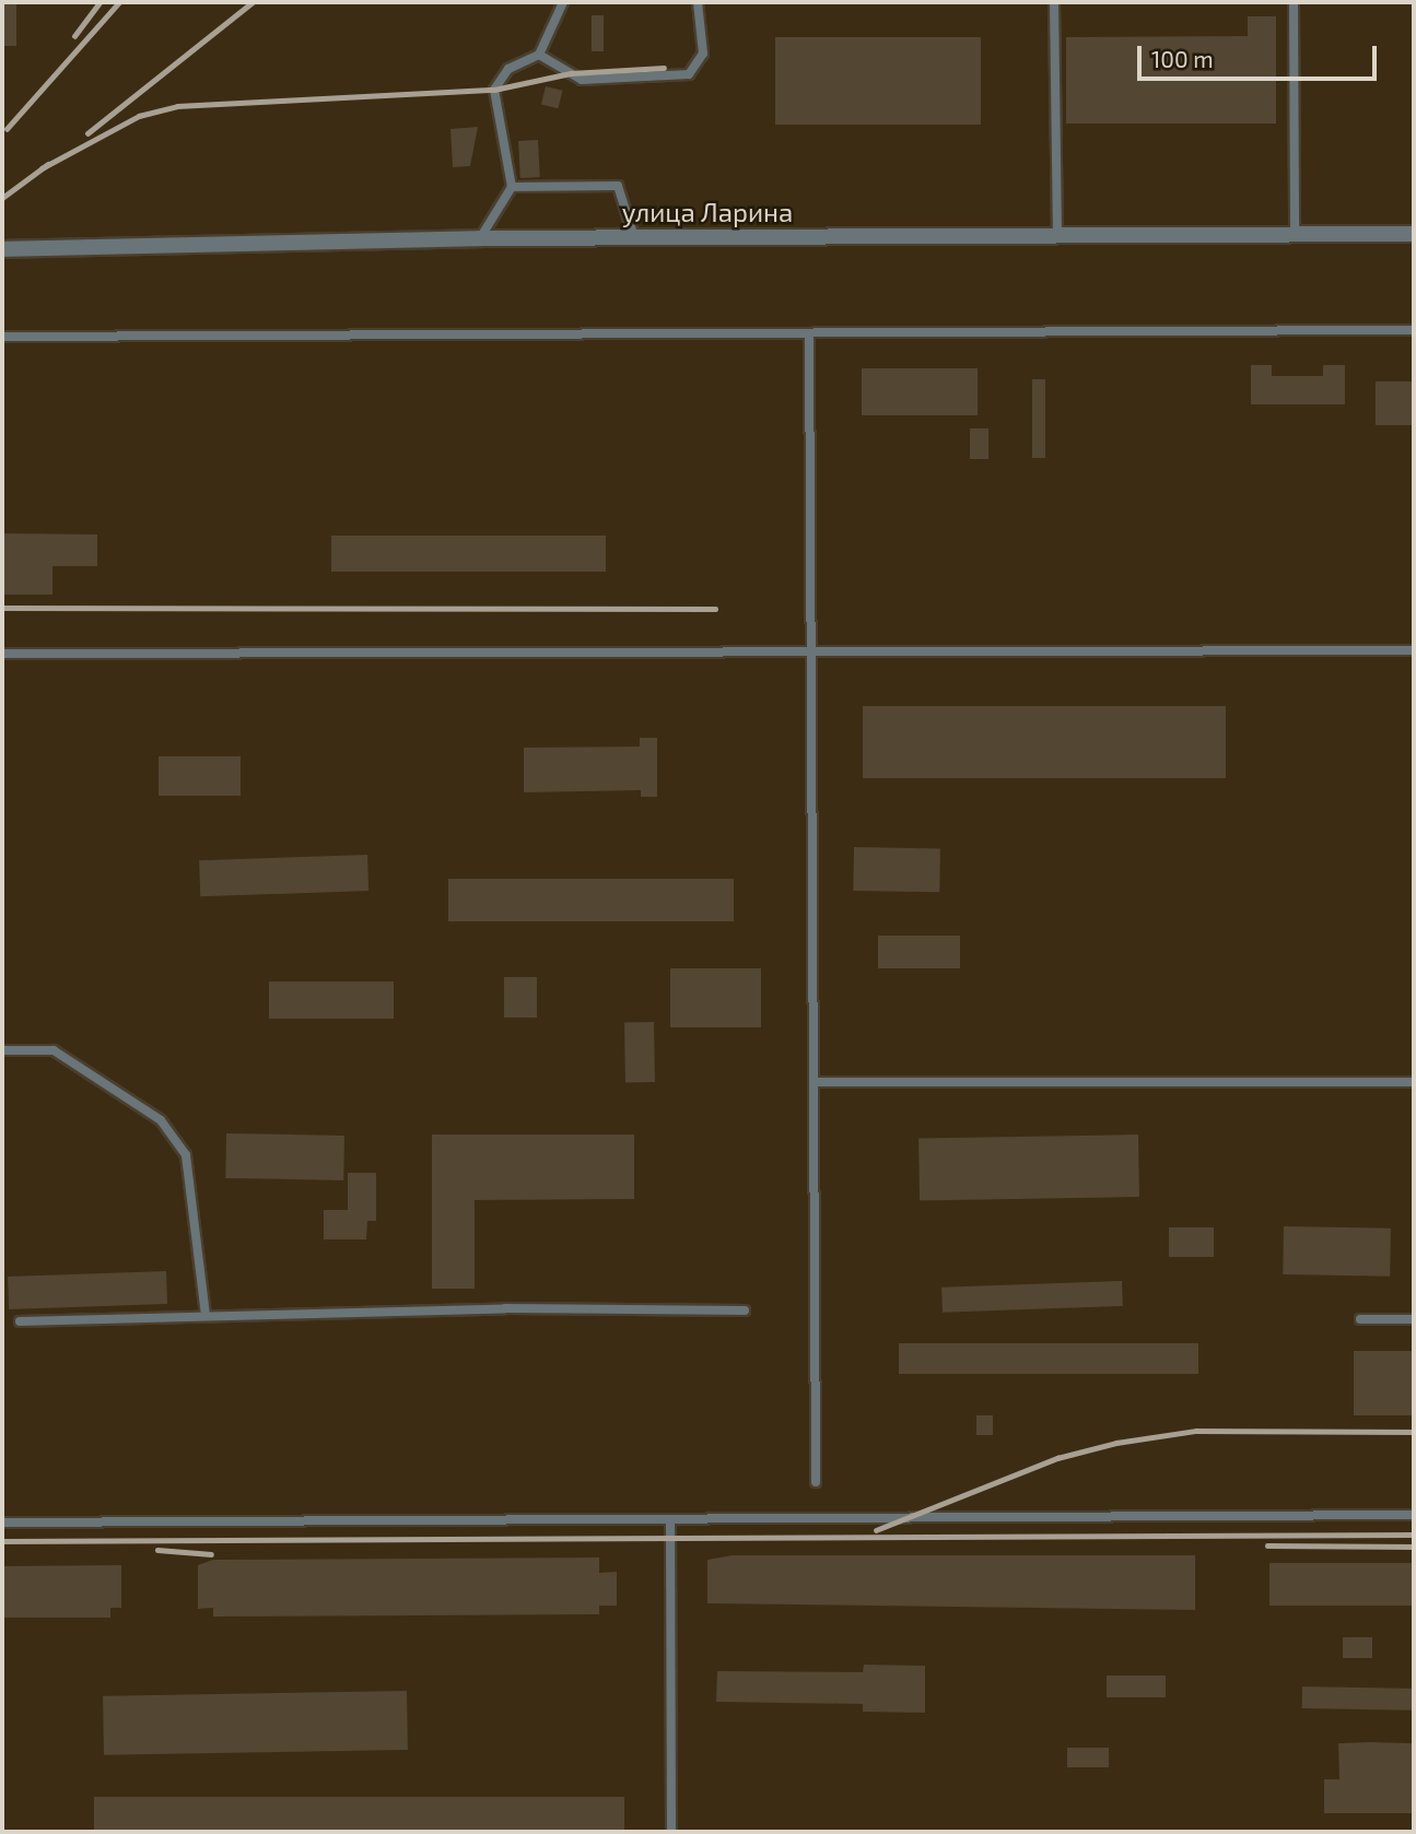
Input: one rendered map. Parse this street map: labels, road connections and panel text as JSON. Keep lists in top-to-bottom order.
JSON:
{
  "streets": {
    "street": ["улица Ларина"]
  },
  "scale_bar": "100 m"
}
